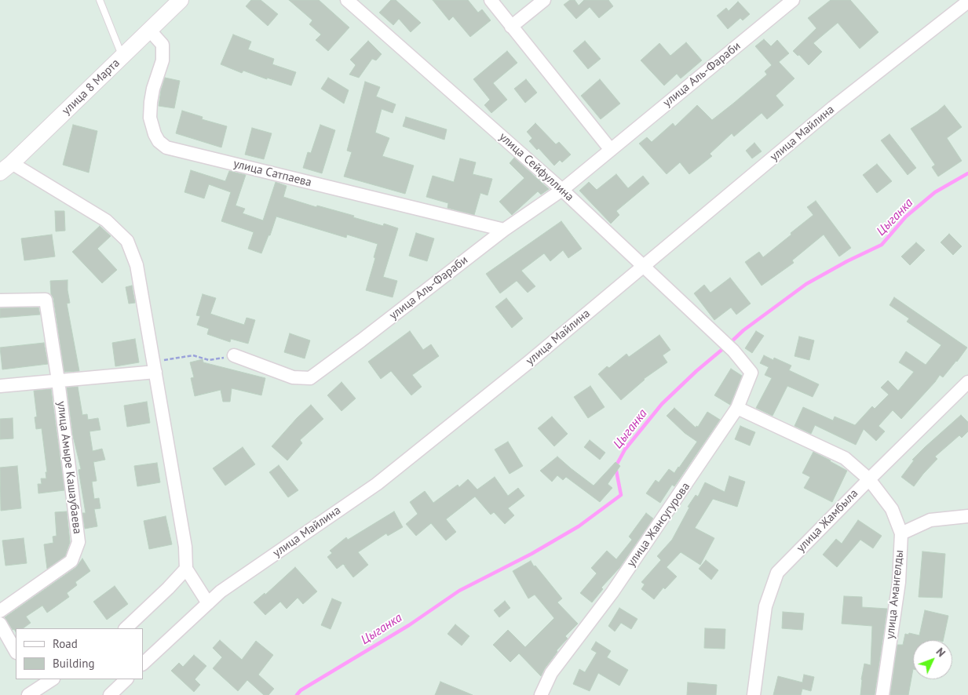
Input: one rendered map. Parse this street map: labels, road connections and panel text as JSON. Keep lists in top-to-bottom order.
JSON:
{
  "streets": {
    "street": [
      "улица Аль-Фараби",
      "улица 8 Марта",
      "улица Майлина",
      "улица Сейфуллина",
      "улица Сатпаева",
      "улица Амыре Кашаубаева",
      "улица Жамбыла",
      "улица Жансугурова",
      "улица Амангелды"
    ]
  },
  "crossings": [
    ["улица Аль-Фараби", "улица Сейфуллина"],
    ["улица Аль-Фараби", "улица Сатпаева"],
    ["улица 8 Марта", "улица Сатпаева"],
    ["улица Майлина", "улица Сейфуллина"],
    ["улица Сейфуллина", "улица Жансугурова"],
    ["улица Жамбыла", "улица Амангелды"],
    ["улица Жансугурова", "улица Амангелды"]
  ],
  "water": ["Цыганка"],
  "legend": ["Road", "Building"],
  "north": "top right"
}
